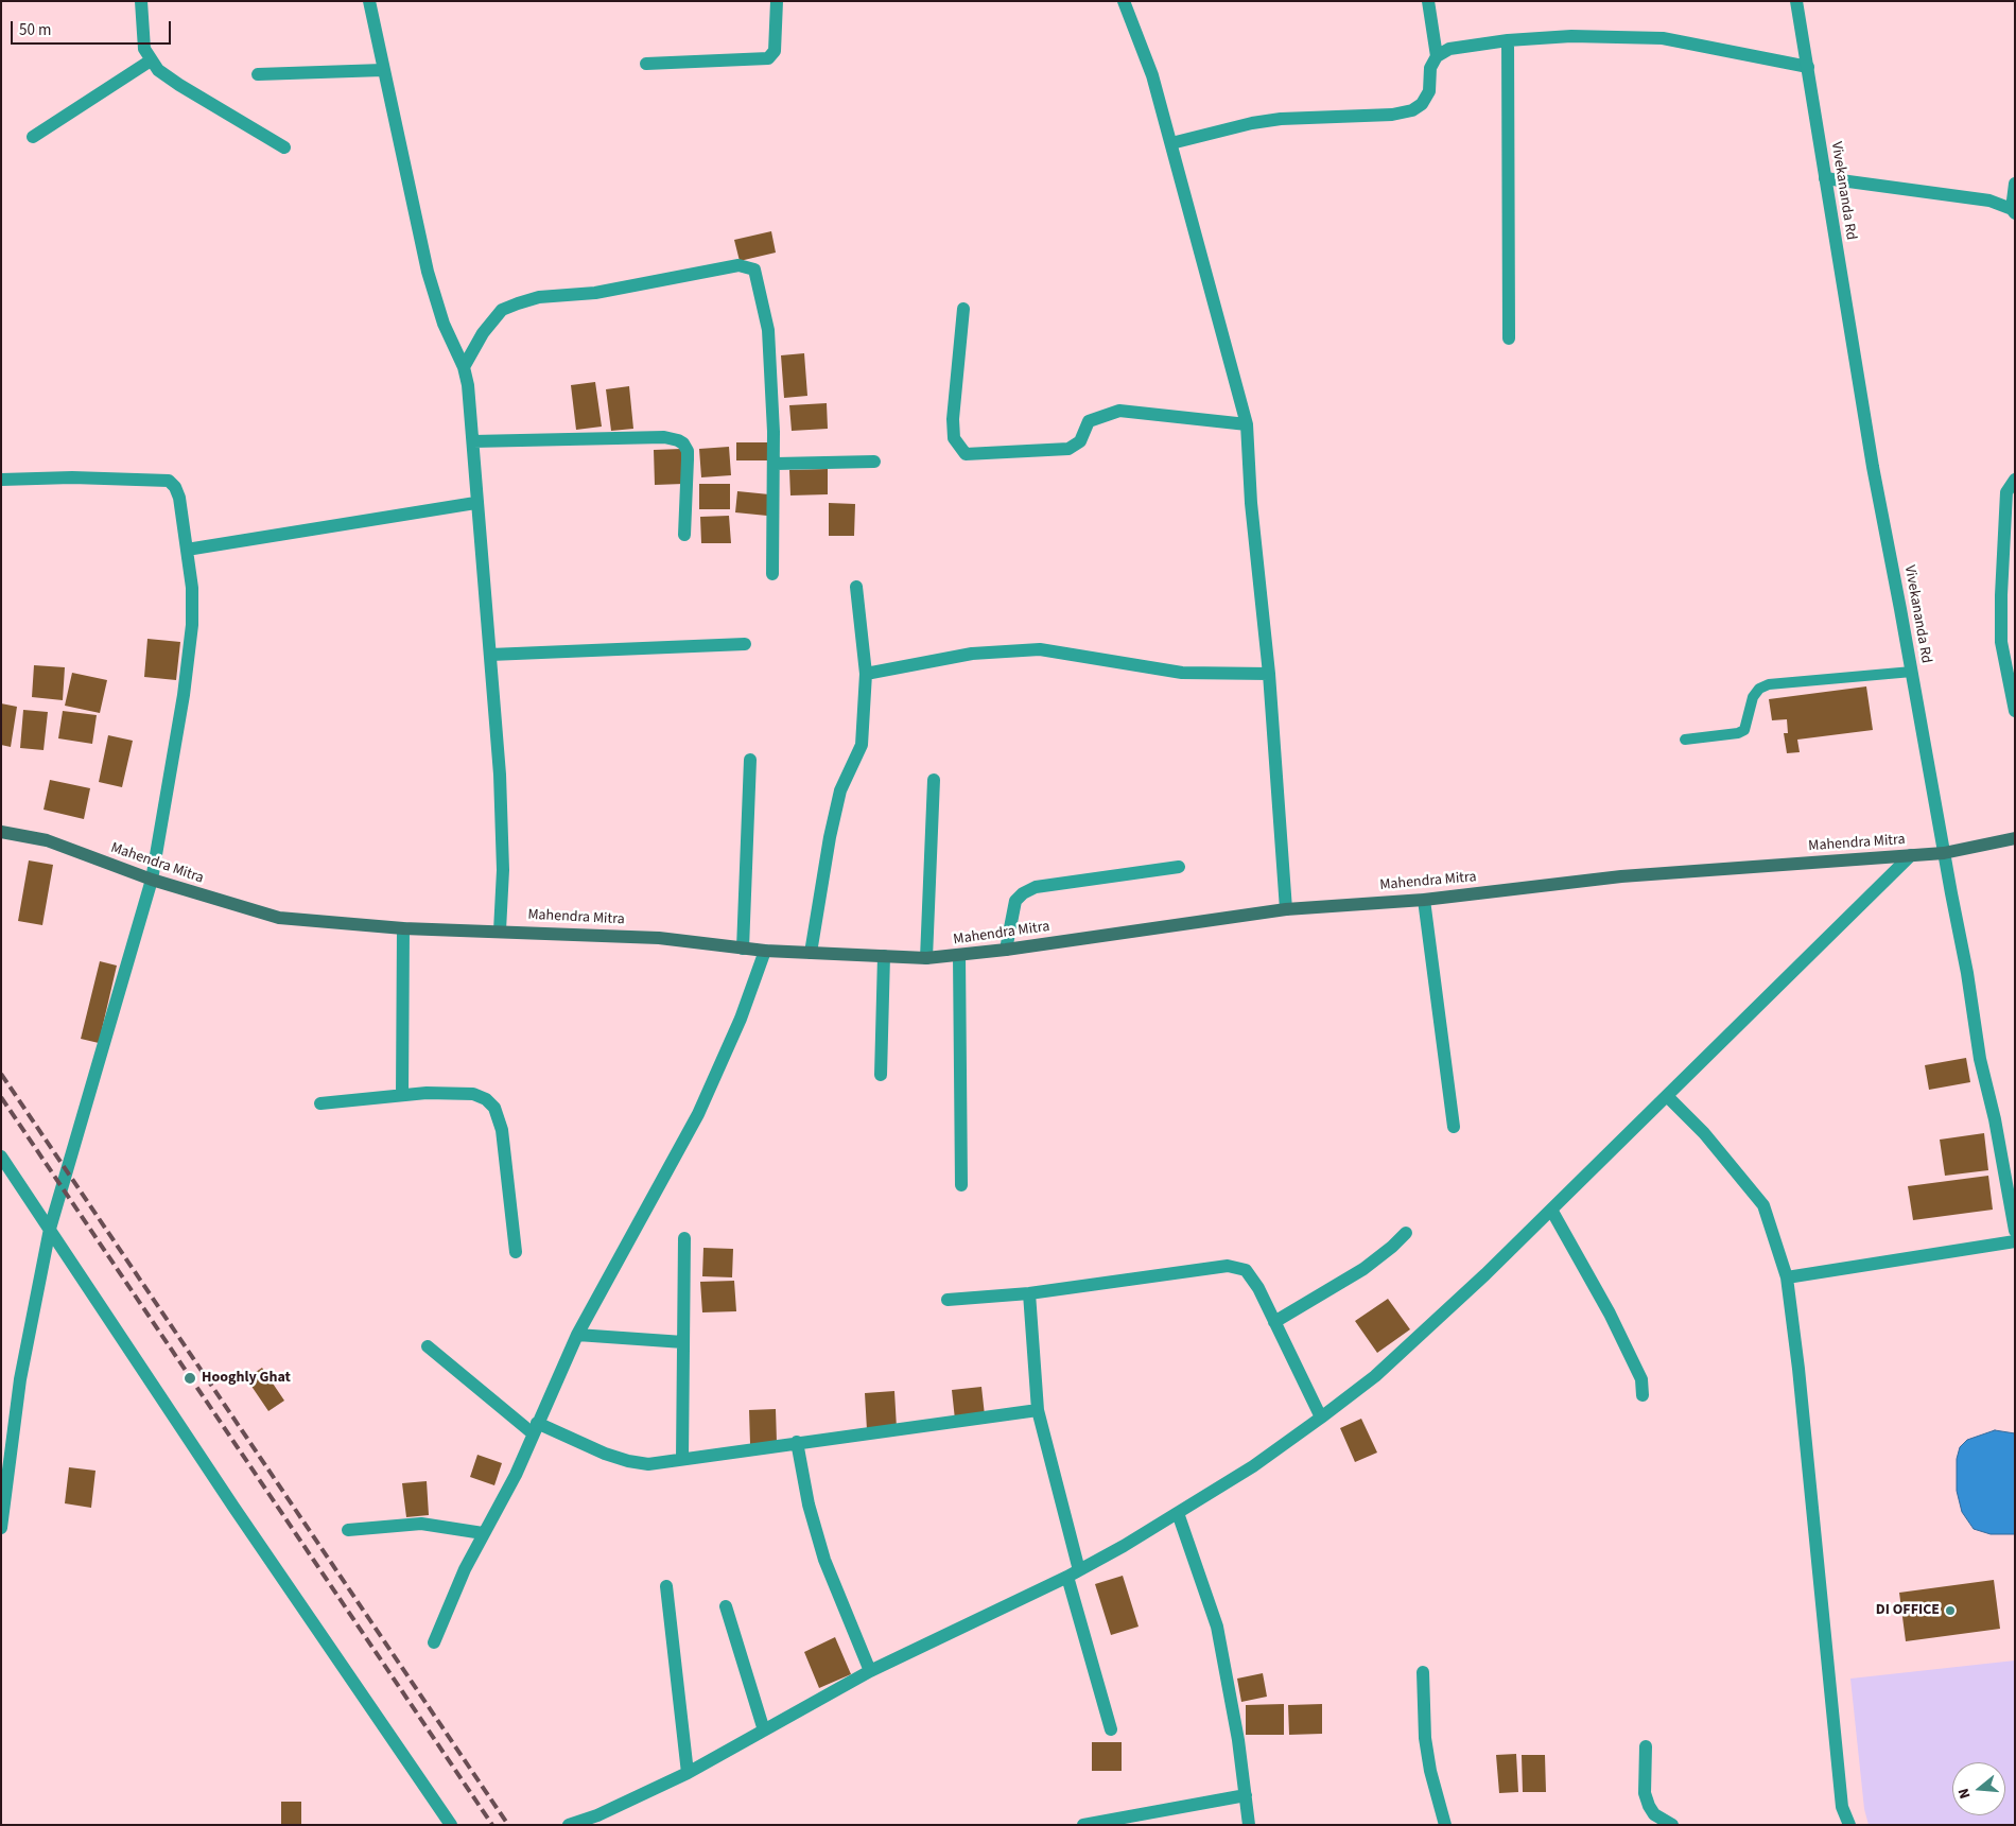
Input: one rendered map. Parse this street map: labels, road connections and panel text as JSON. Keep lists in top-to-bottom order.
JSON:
{
  "streets": {
    "main road": ["Mahendra Mitra"],
    "street": ["Vivekananda Rd"]
  },
  "crossings": [
    ["Vivekananda Rd", "Mahendra Mitra"]
  ],
  "places": ["Hooghly Ghat", "DI OFFICE"],
  "scale_bar": "50 m",
  "north": "left"
}
